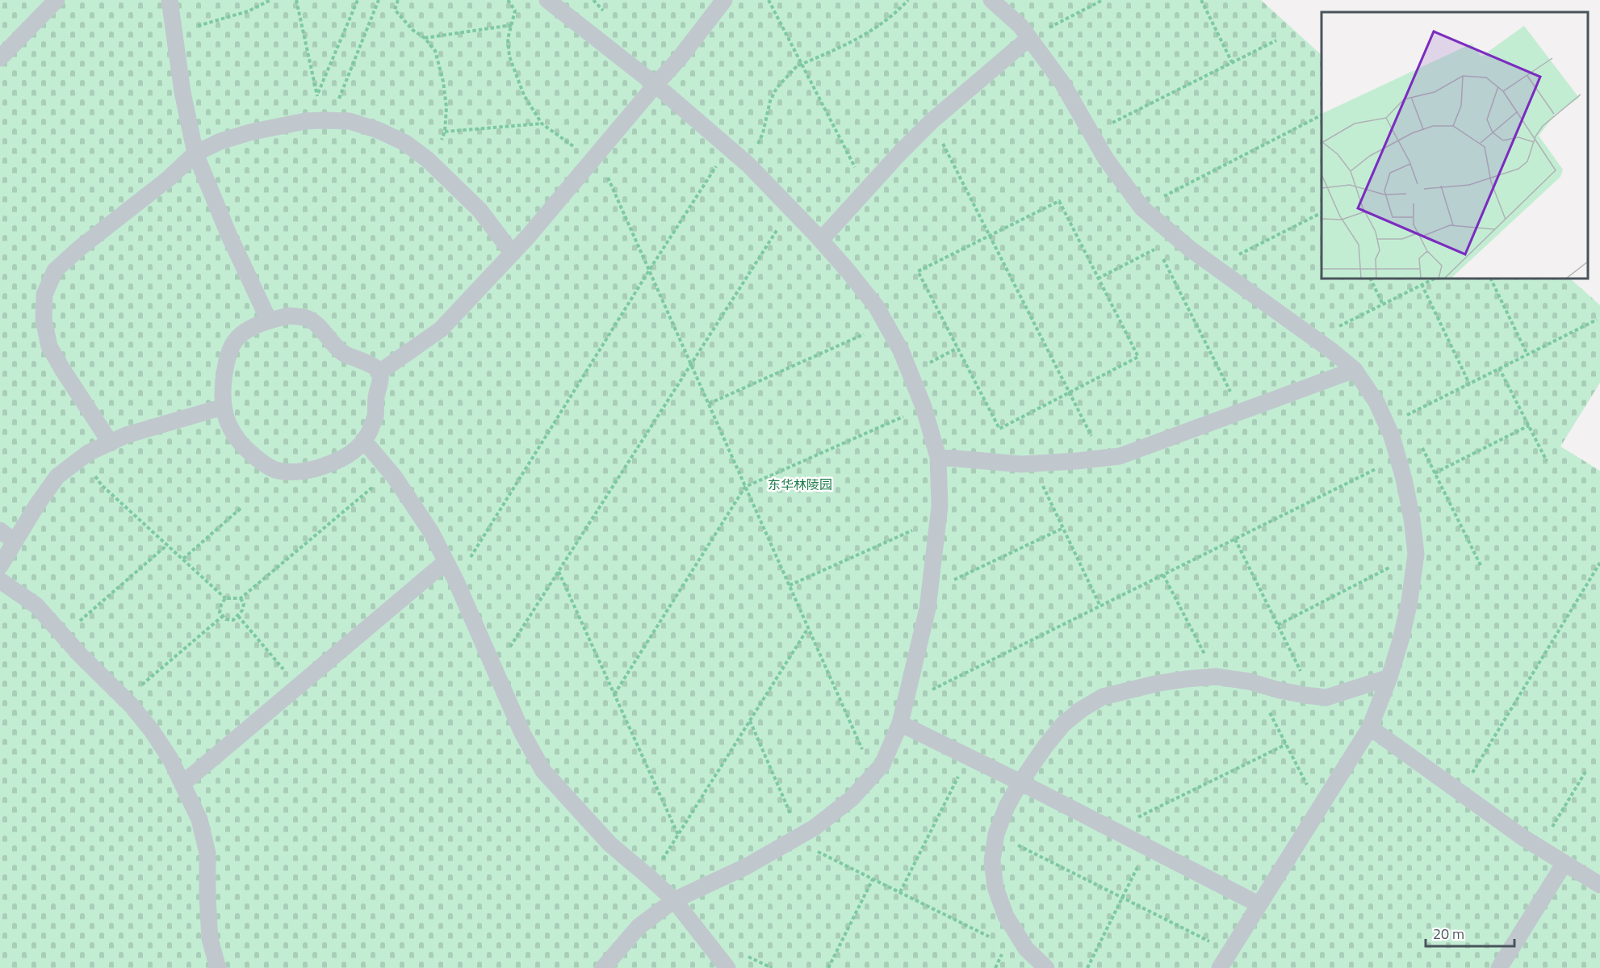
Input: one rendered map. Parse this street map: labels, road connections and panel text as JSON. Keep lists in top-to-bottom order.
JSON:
{
  "parks": ["东华林陵园"],
  "scale_bar": "20 m"
}
